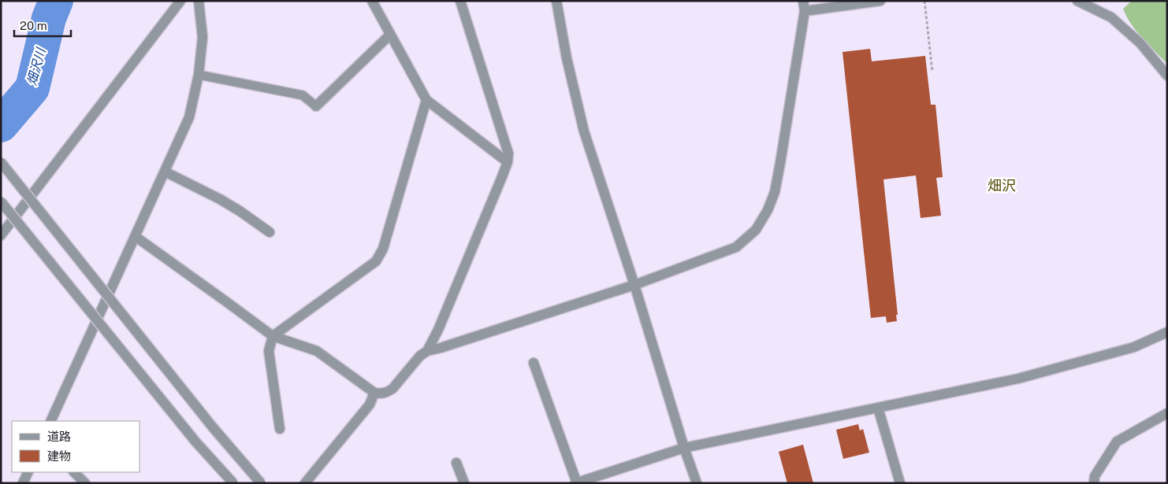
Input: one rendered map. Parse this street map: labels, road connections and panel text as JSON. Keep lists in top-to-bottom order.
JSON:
{
  "districts": ["畑沢"],
  "water": ["畑沢川"],
  "legend": ["道路", "建物"],
  "scale_bar": "20 m"
}
